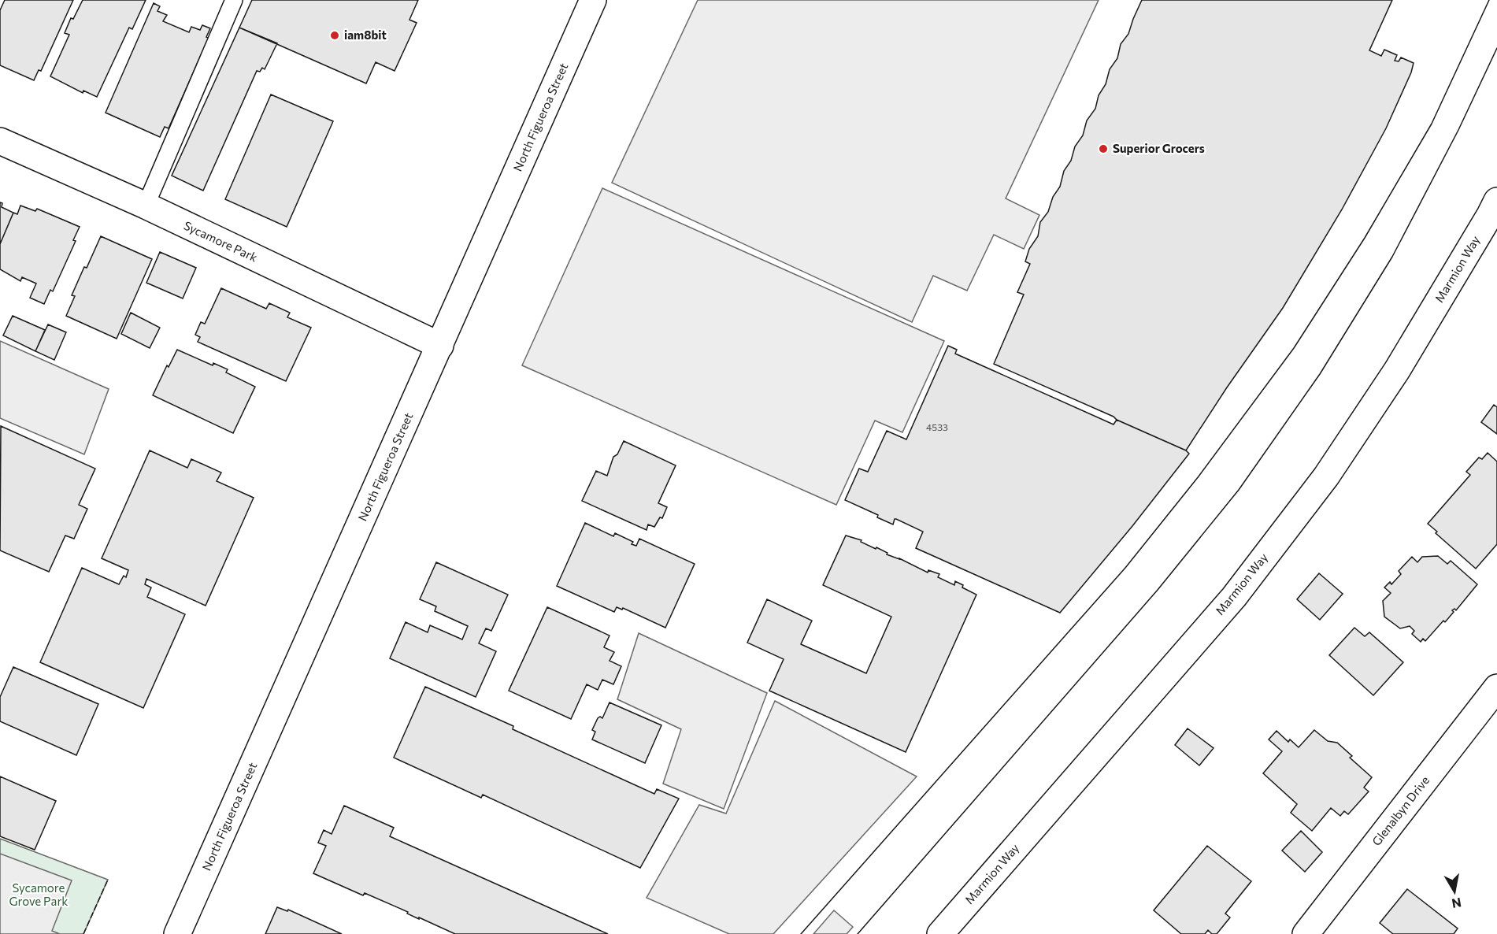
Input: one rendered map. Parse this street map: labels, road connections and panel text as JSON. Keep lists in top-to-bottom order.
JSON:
{
  "streets": {
    "street": [
      "North Figueroa Street",
      "Sycamore Park",
      "Marmion Way",
      "Glenalbyn Drive"
    ]
  },
  "crossings": [
    ["North Figueroa Street", "Sycamore Park"]
  ],
  "parks": ["Sycamore Grove Park"],
  "places": ["iam8bit", "Superior Grocers"],
  "house_numbers": ["4533"],
  "north": "bottom"
}
